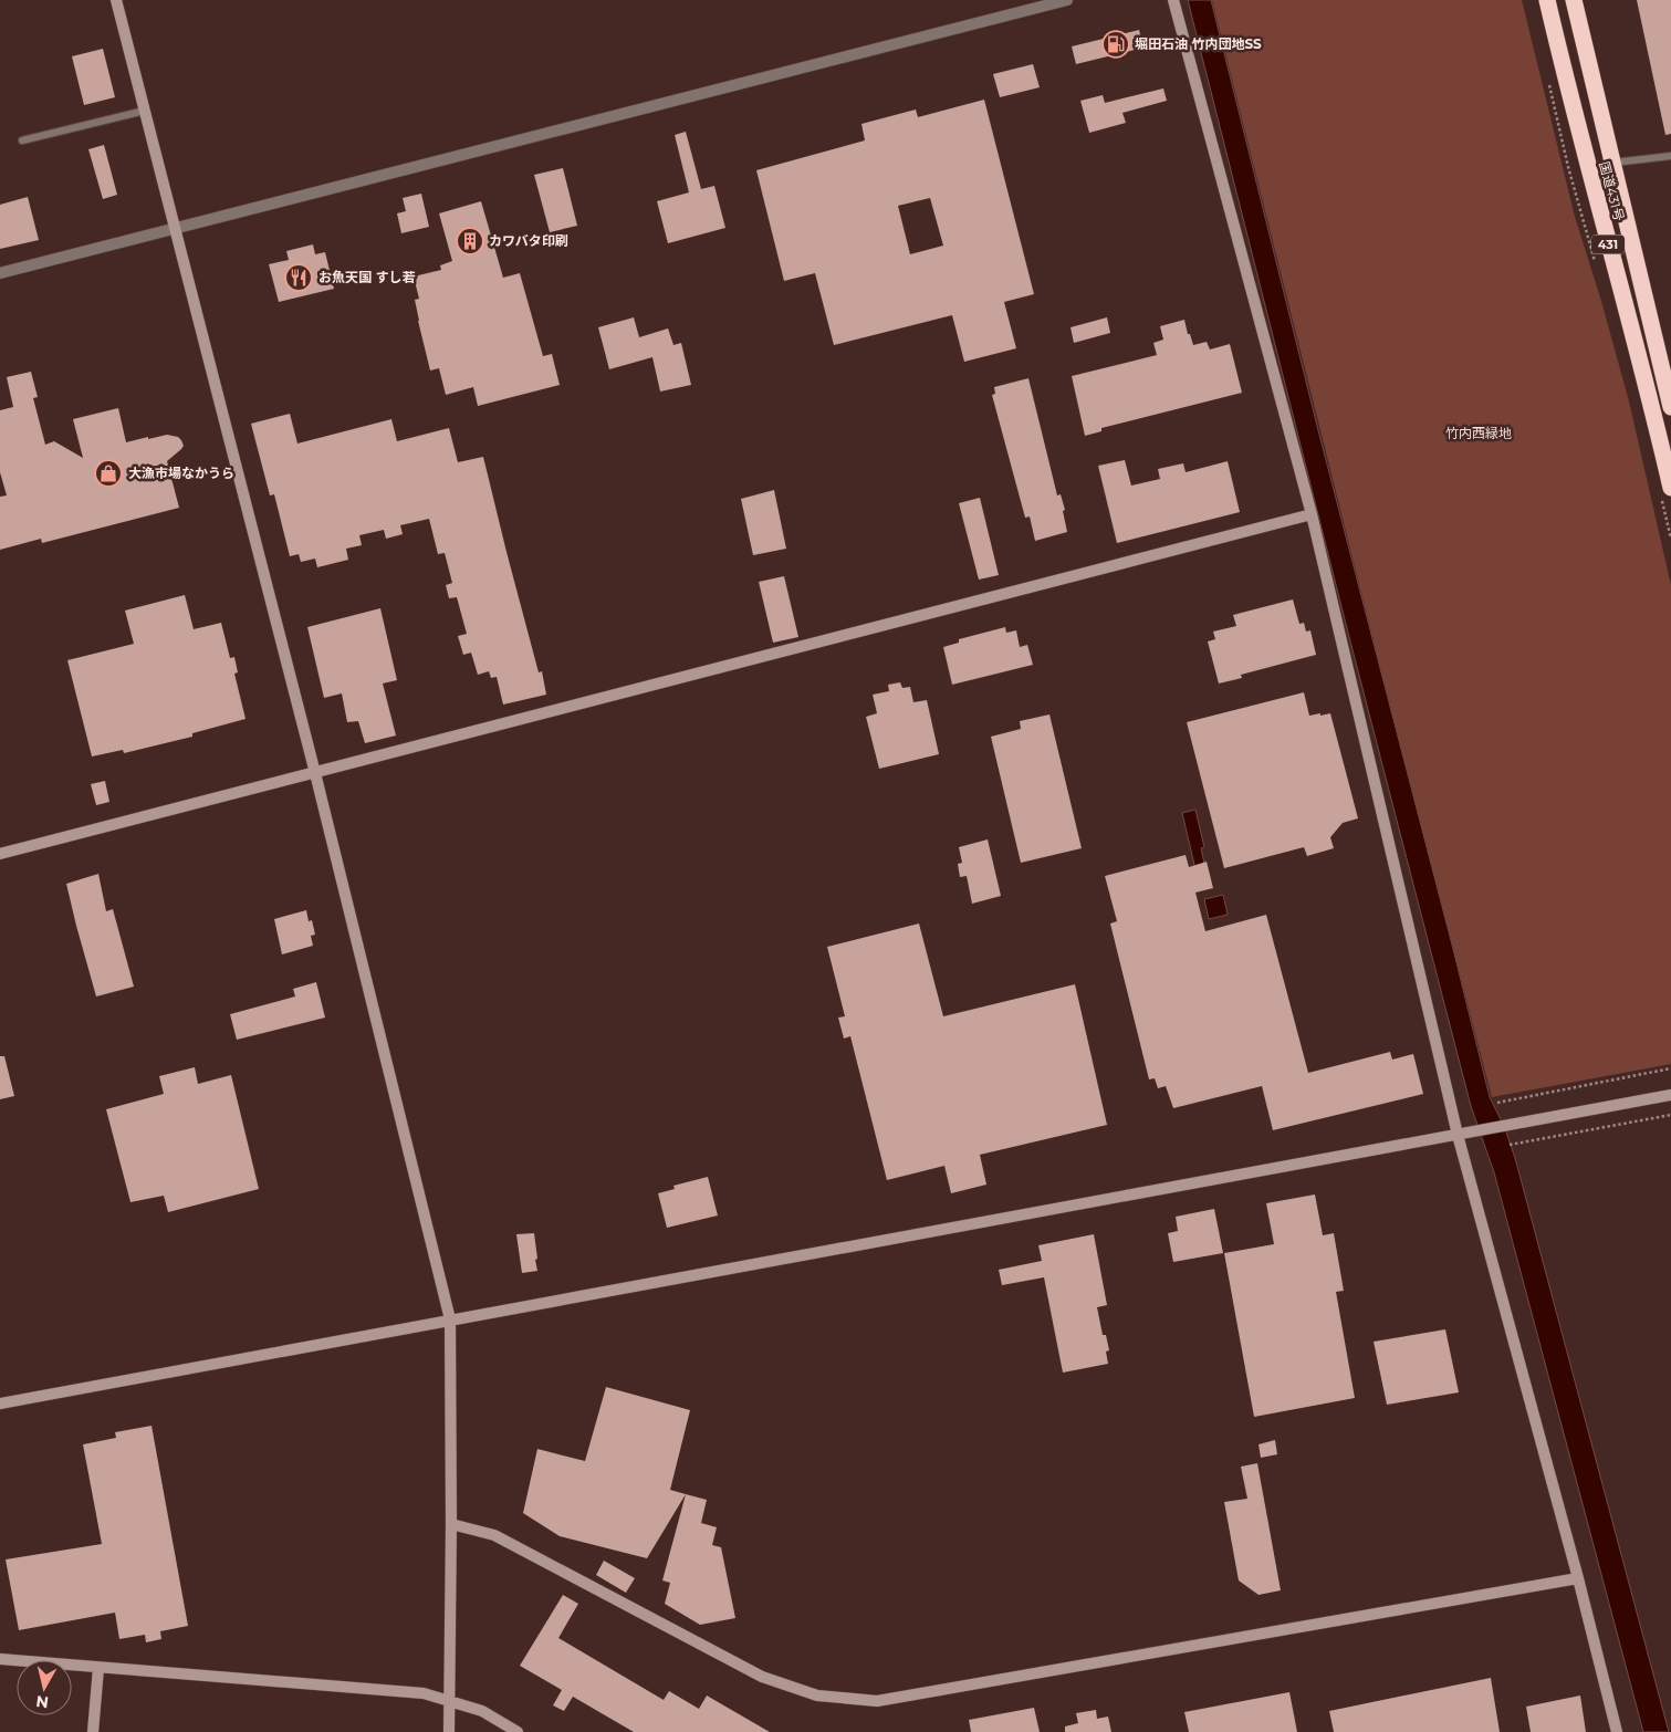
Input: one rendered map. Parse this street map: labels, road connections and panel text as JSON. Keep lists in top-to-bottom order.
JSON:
{
  "streets": {
    "highway": ["国道431号", "431"]
  },
  "parks": ["竹内西緑地"],
  "places": {
    "fuel station": ["堀田石油 竹内団地SS"],
    "building": ["カワバタ印刷"],
    "restaurant": ["お魚天国 すし若"],
    "shop": ["大漁市場なかうら"]
  },
  "north": "bottom"
}
